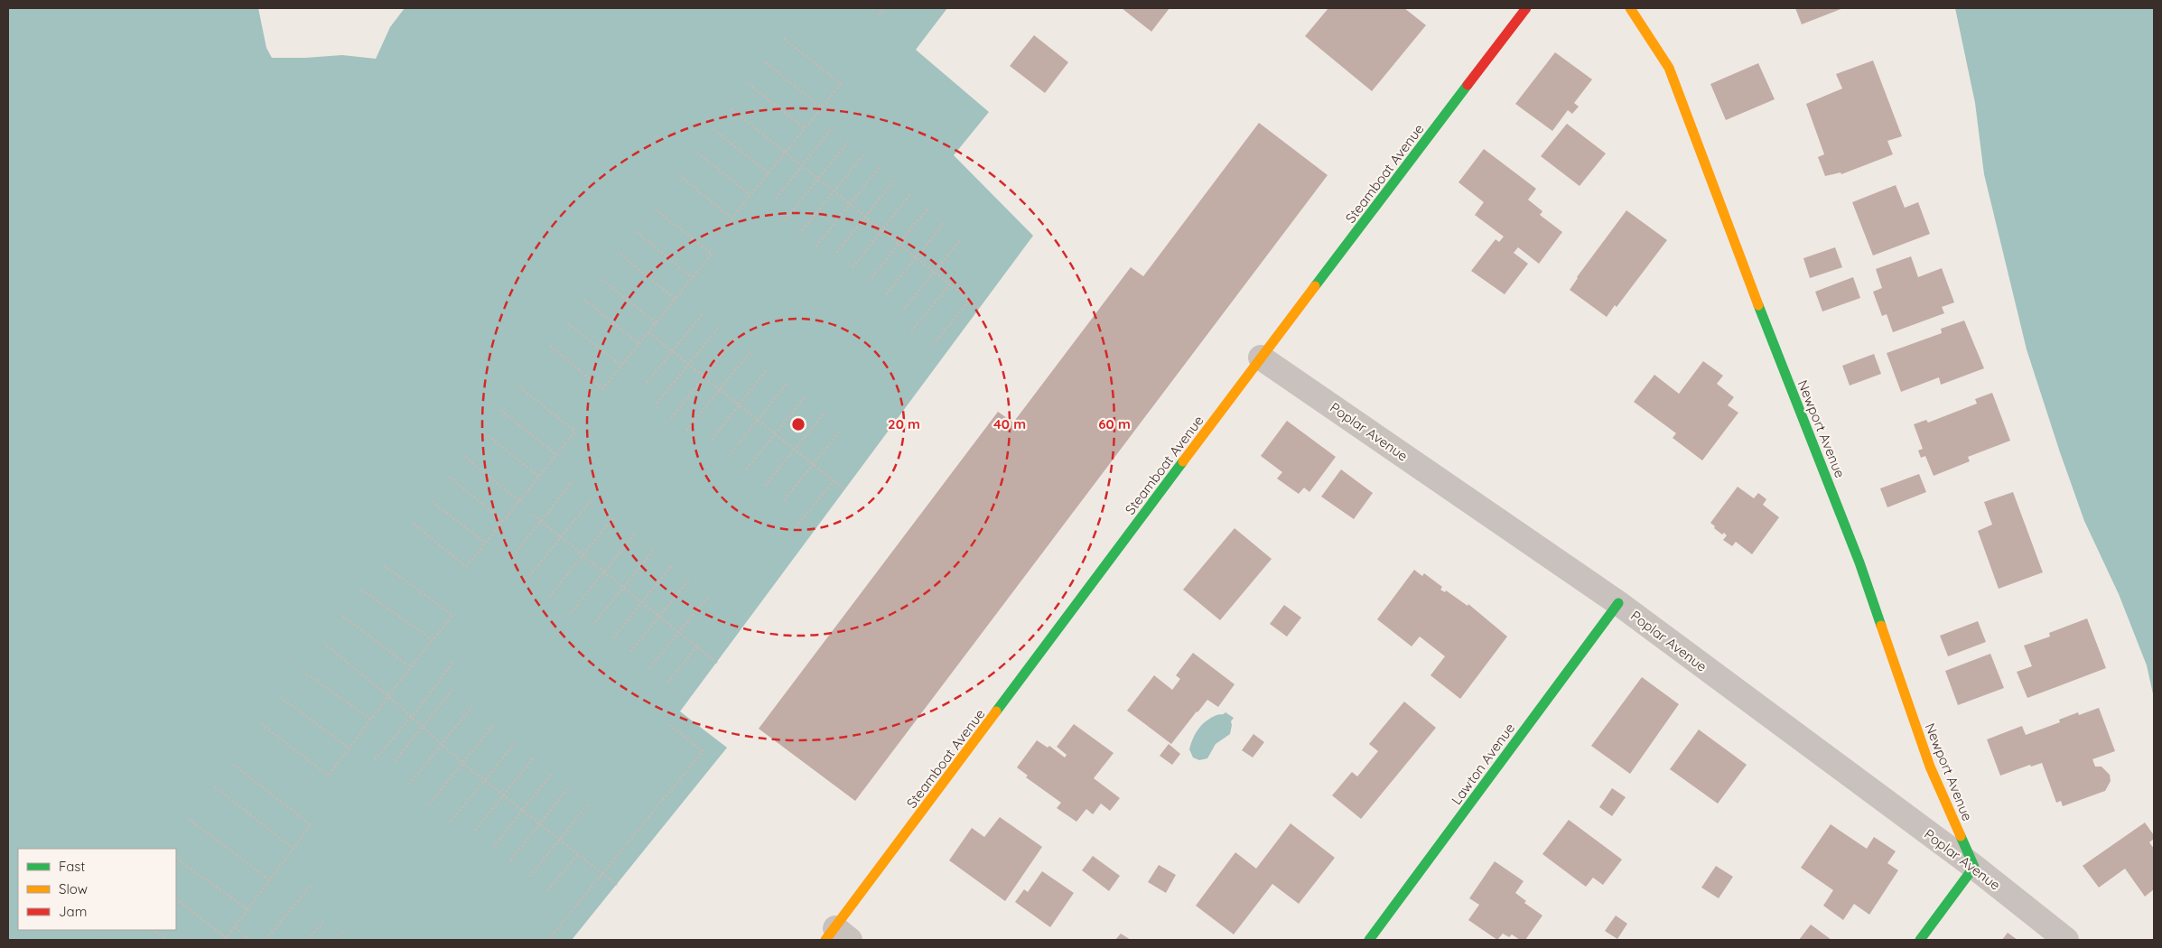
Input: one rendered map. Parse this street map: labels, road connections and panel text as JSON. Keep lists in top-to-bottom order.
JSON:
{
  "streets": {
    "street": [
      "Steamboat Avenue",
      "Newport Avenue",
      "Poplar Avenue",
      "Lawton Avenue"
    ]
  },
  "crossings": [
    ["Steamboat Avenue", "Poplar Avenue"],
    ["Newport Avenue", "Poplar Avenue"],
    ["Poplar Avenue", "Lawton Avenue"]
  ],
  "legend": ["Fast", "Slow", "Jam"],
  "rings": ["20 m", "40 m", "60 m"]
}
